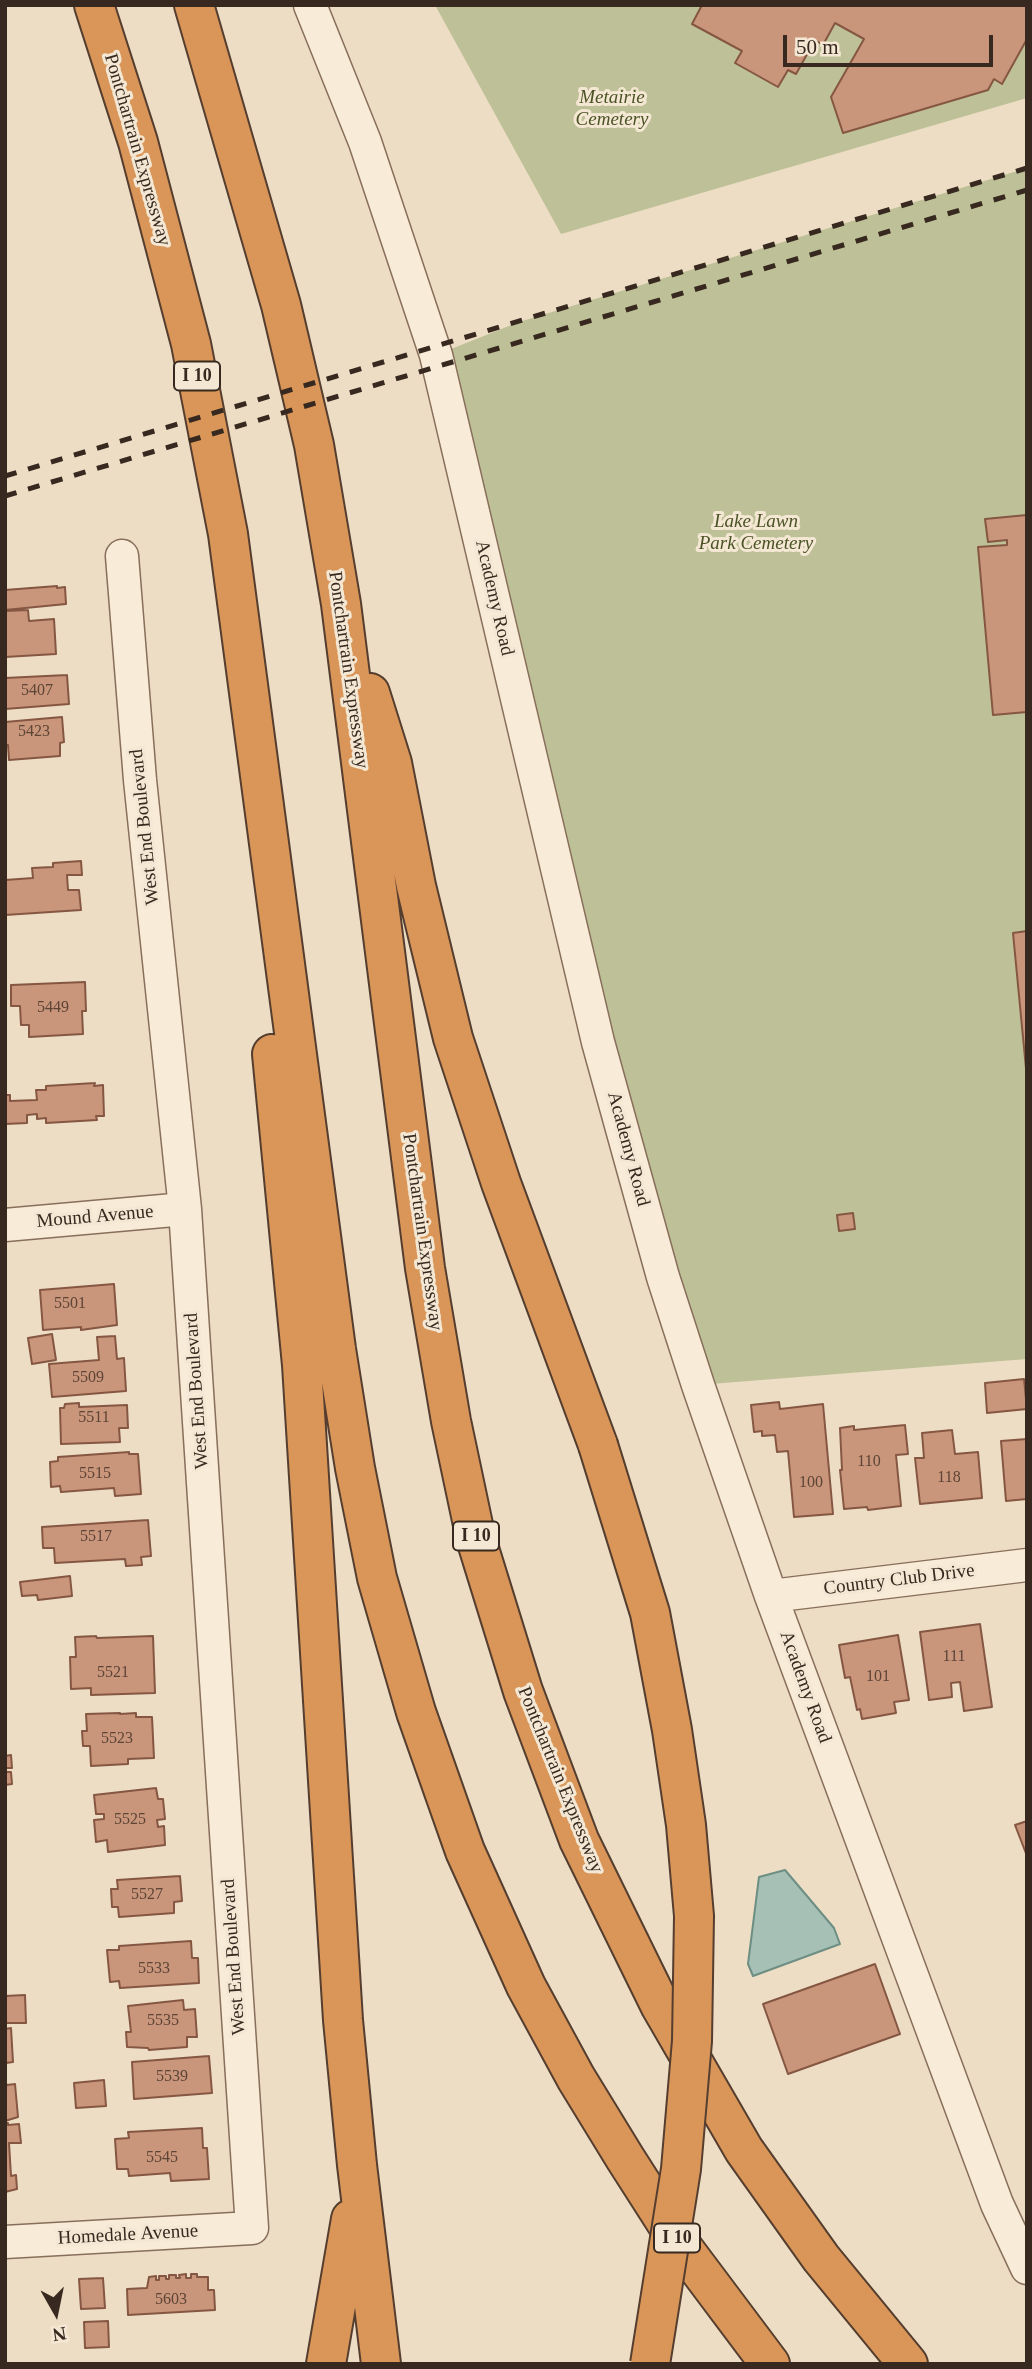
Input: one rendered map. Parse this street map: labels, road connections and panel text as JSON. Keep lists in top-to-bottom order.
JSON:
{
  "streets": {
    "highway": ["Pontchartrain Expressway", "I 10"],
    "street": [
      "Academy Road",
      "West End Boulevard",
      "Mound Avenue",
      "Country Club Drive",
      "Homedale Avenue"
    ]
  },
  "crossings": [
    ["Academy Road", "Country Club Drive"],
    ["West End Boulevard", "Mound Avenue"],
    ["West End Boulevard", "Homedale Avenue"]
  ],
  "parks": ["Metairie Cemetery", "Lake Lawn Park Cemetery"],
  "house_numbers": [
    "5407",
    "5423",
    "5449",
    "5501",
    "5509",
    "5511",
    "110",
    "5515",
    "118",
    "100",
    "5517",
    "111",
    "5521",
    "101",
    "5523",
    "5525",
    "5527",
    "5533",
    "5535",
    "5539",
    "5545",
    "5603"
  ],
  "scale_bar": "50 m",
  "north": "bottom"
}
